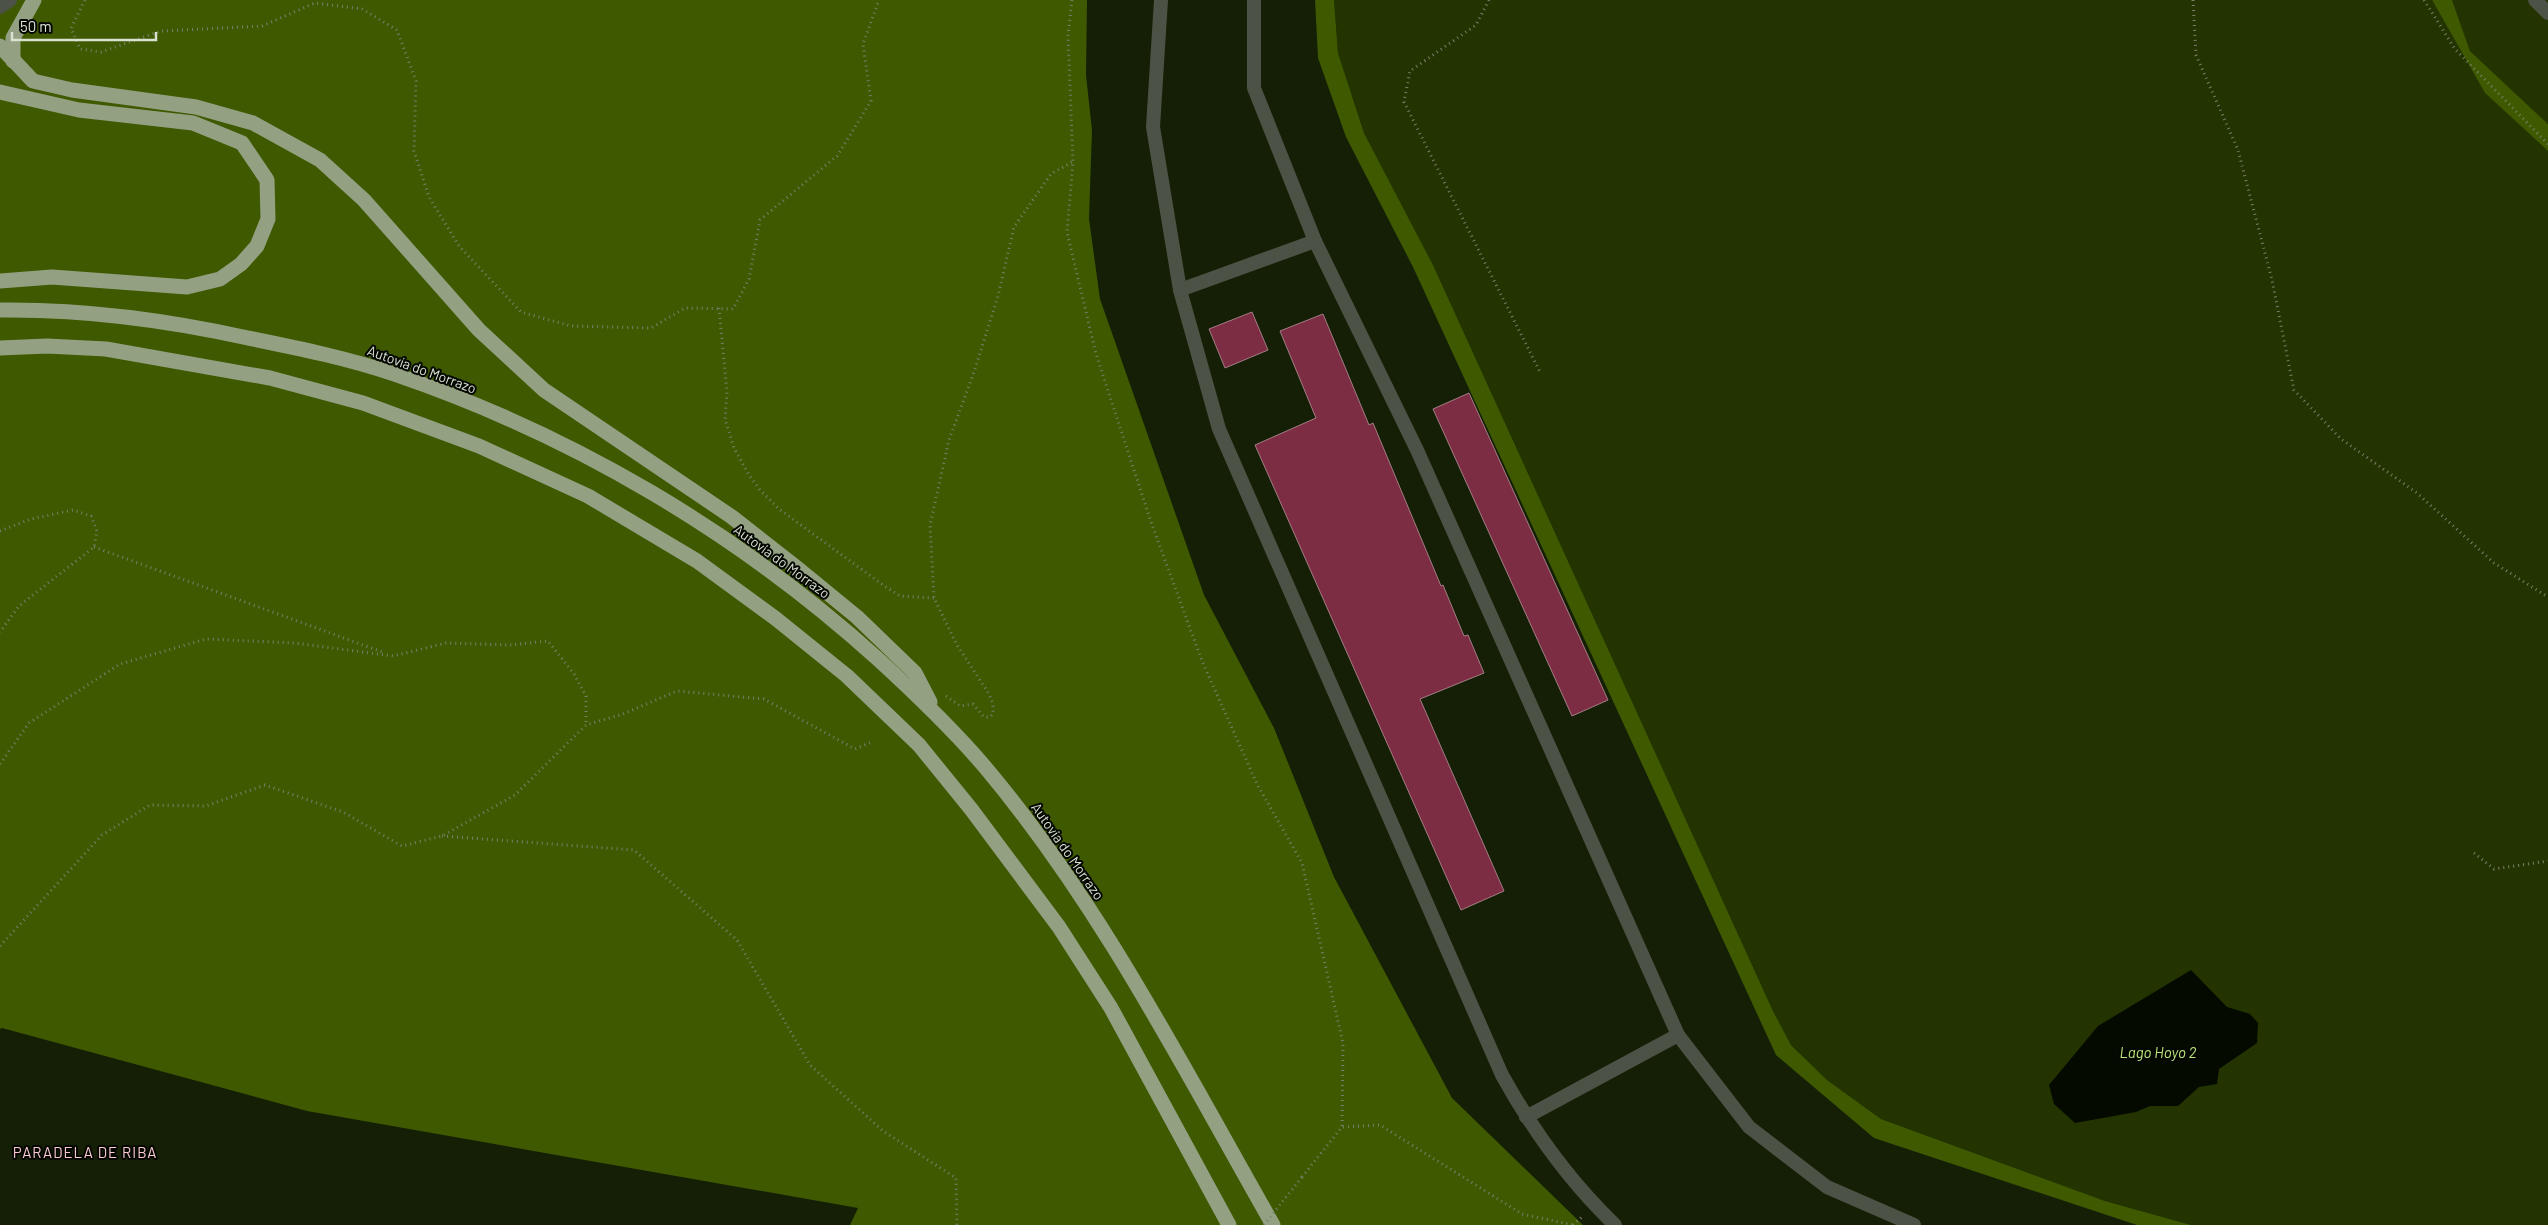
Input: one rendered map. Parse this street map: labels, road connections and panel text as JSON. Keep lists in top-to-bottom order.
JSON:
{
  "streets": {
    "highway": ["Autovía do Morrazo"]
  },
  "districts": ["PARADELA DE RIBA"],
  "water": ["Lago Hoyo 2"],
  "scale_bar": "50 m"
}
